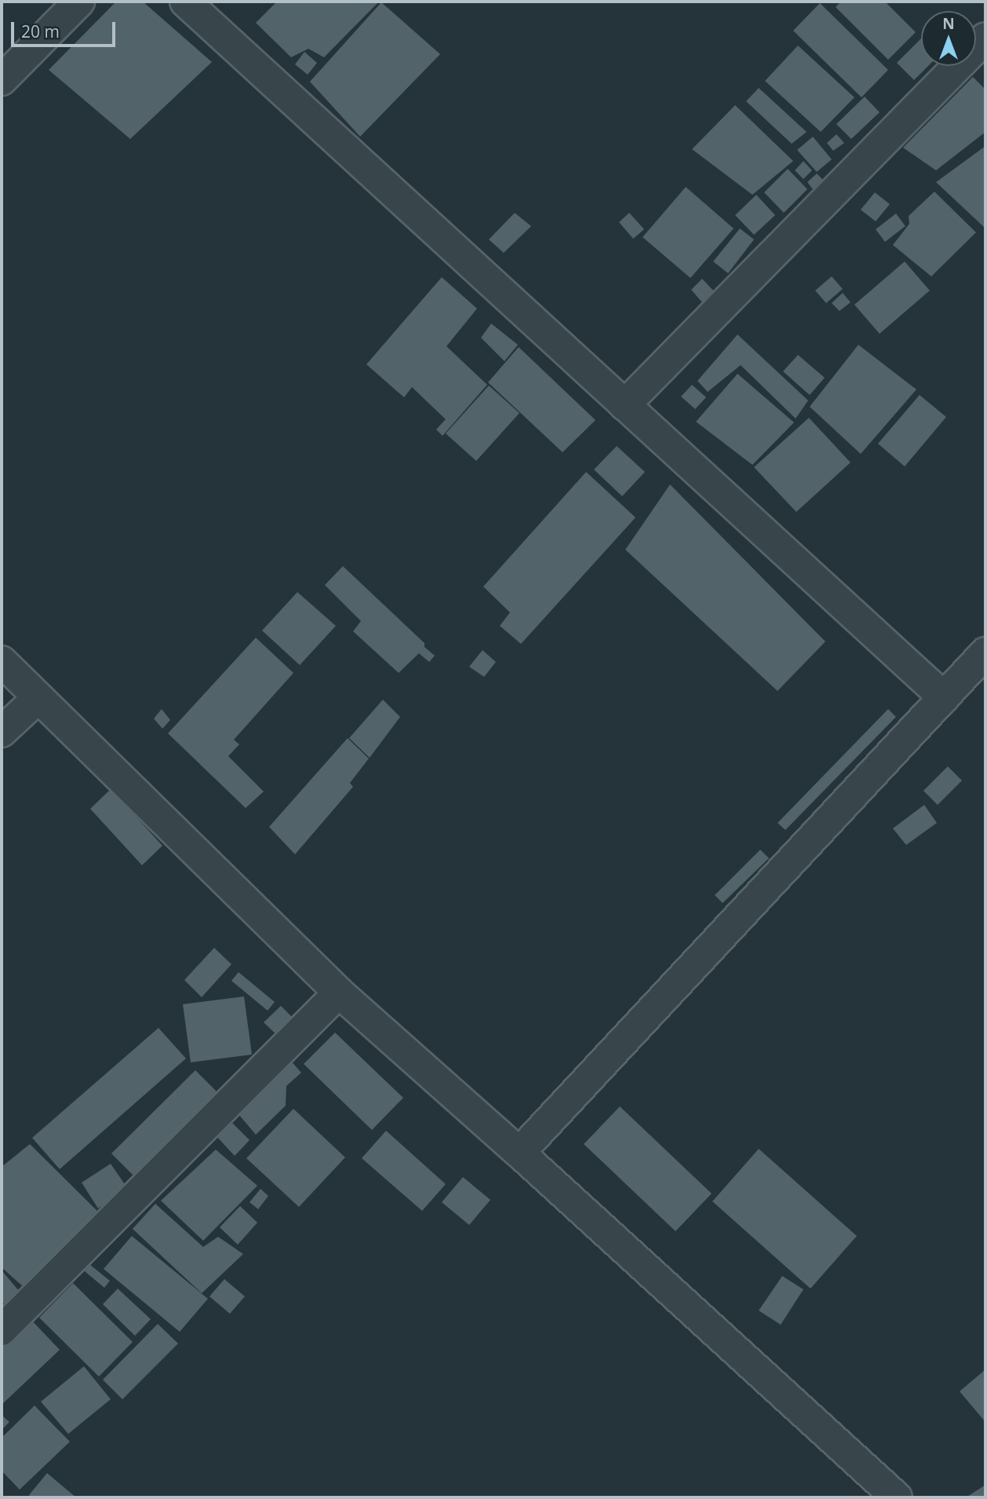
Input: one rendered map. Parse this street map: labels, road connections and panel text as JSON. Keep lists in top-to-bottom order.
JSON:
{
  "scale_bar": "20 m",
  "north": "top"
}
